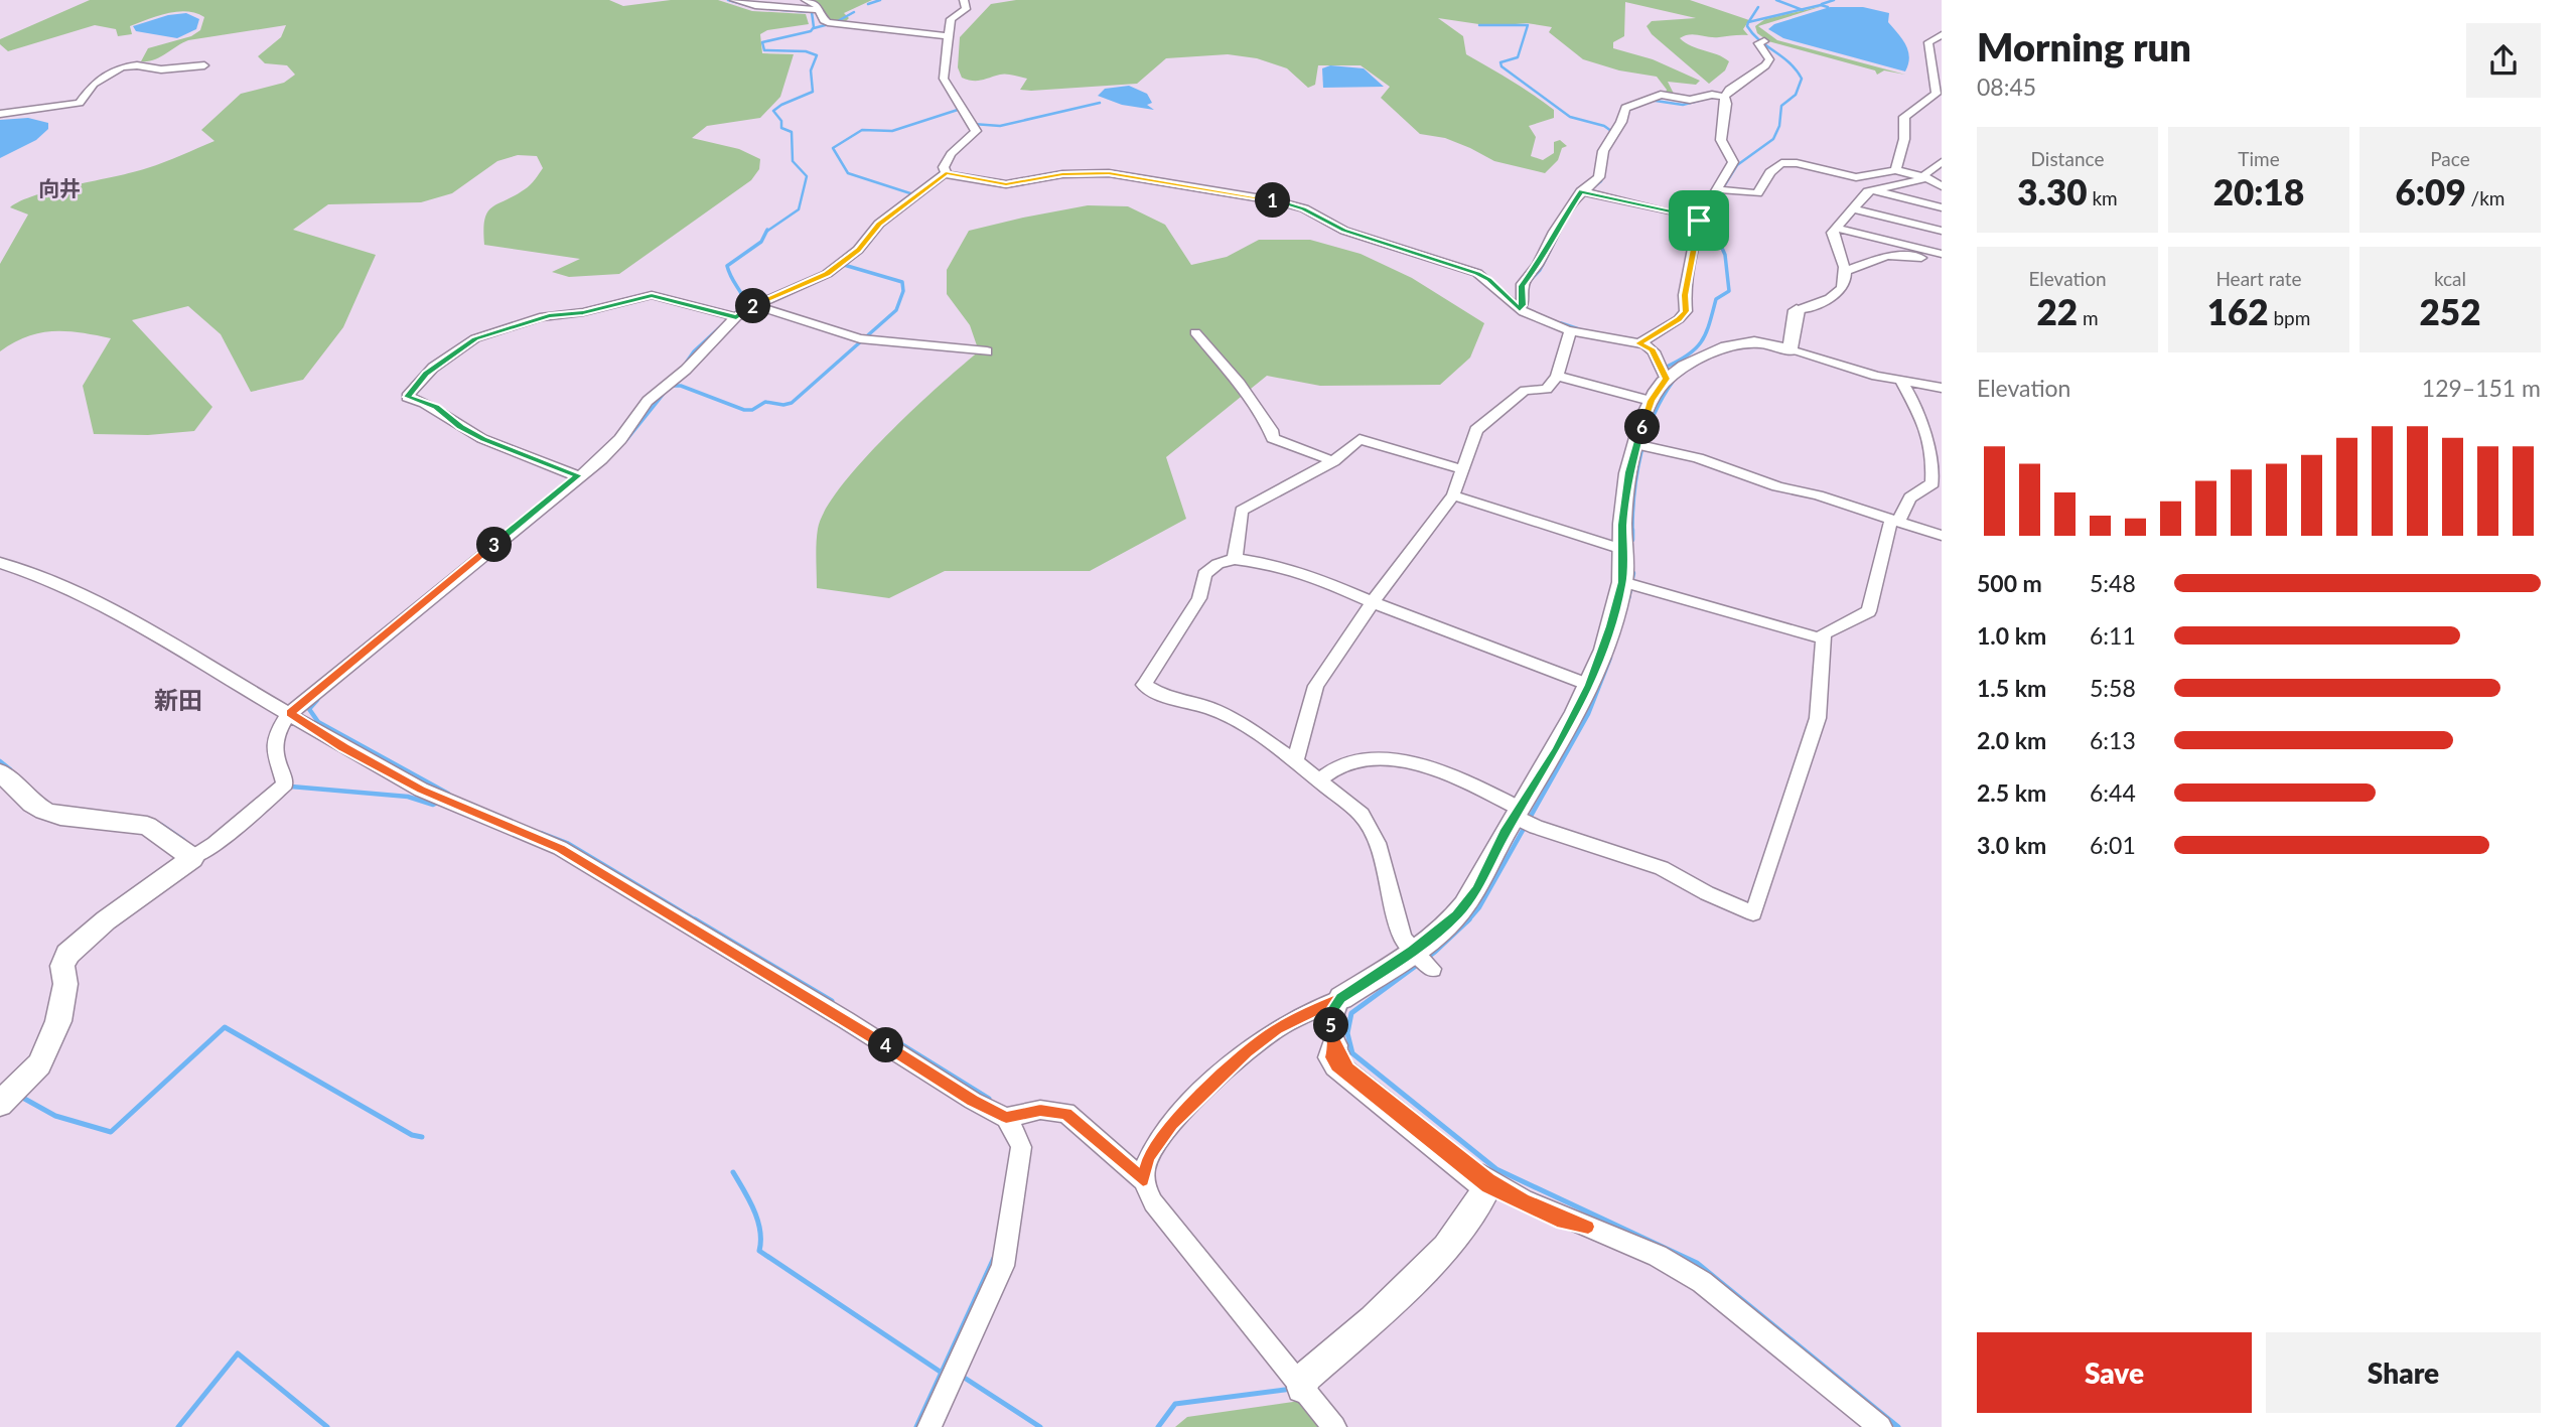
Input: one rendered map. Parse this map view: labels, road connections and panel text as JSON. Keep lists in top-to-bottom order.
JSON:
{
  "districts": ["向井", "新田"],
  "page": {
    "heading": ["Morning run", "08:45"],
    "stats": [
      ["Distance", "3.30 km"],
      ["Time", "20:18"],
      ["Pace", "6:09 /km"],
      ["Elevation", "22 m"],
      ["Heart rate", "162 bpm"],
      ["kcal", "252"]
    ],
    "pins": [
      "1",
      "2",
      "6",
      "3",
      "5",
      "4"
    ],
    "chart": ["Elevation", "129–151 m"],
    "list": [
      {
        "name": "500 m",
        "note": "5:48"
      },
      {
        "name": "1.0 km",
        "note": "6:11"
      },
      {
        "name": "1.5 km",
        "note": "5:58"
      },
      {
        "name": "2.0 km",
        "note": "6:13"
      },
      {
        "name": "2.5 km",
        "note": "6:44"
      },
      {
        "name": "3.0 km",
        "note": "6:01"
      }
    ],
    "buttons": ["Save", "Share"]
  }
}
